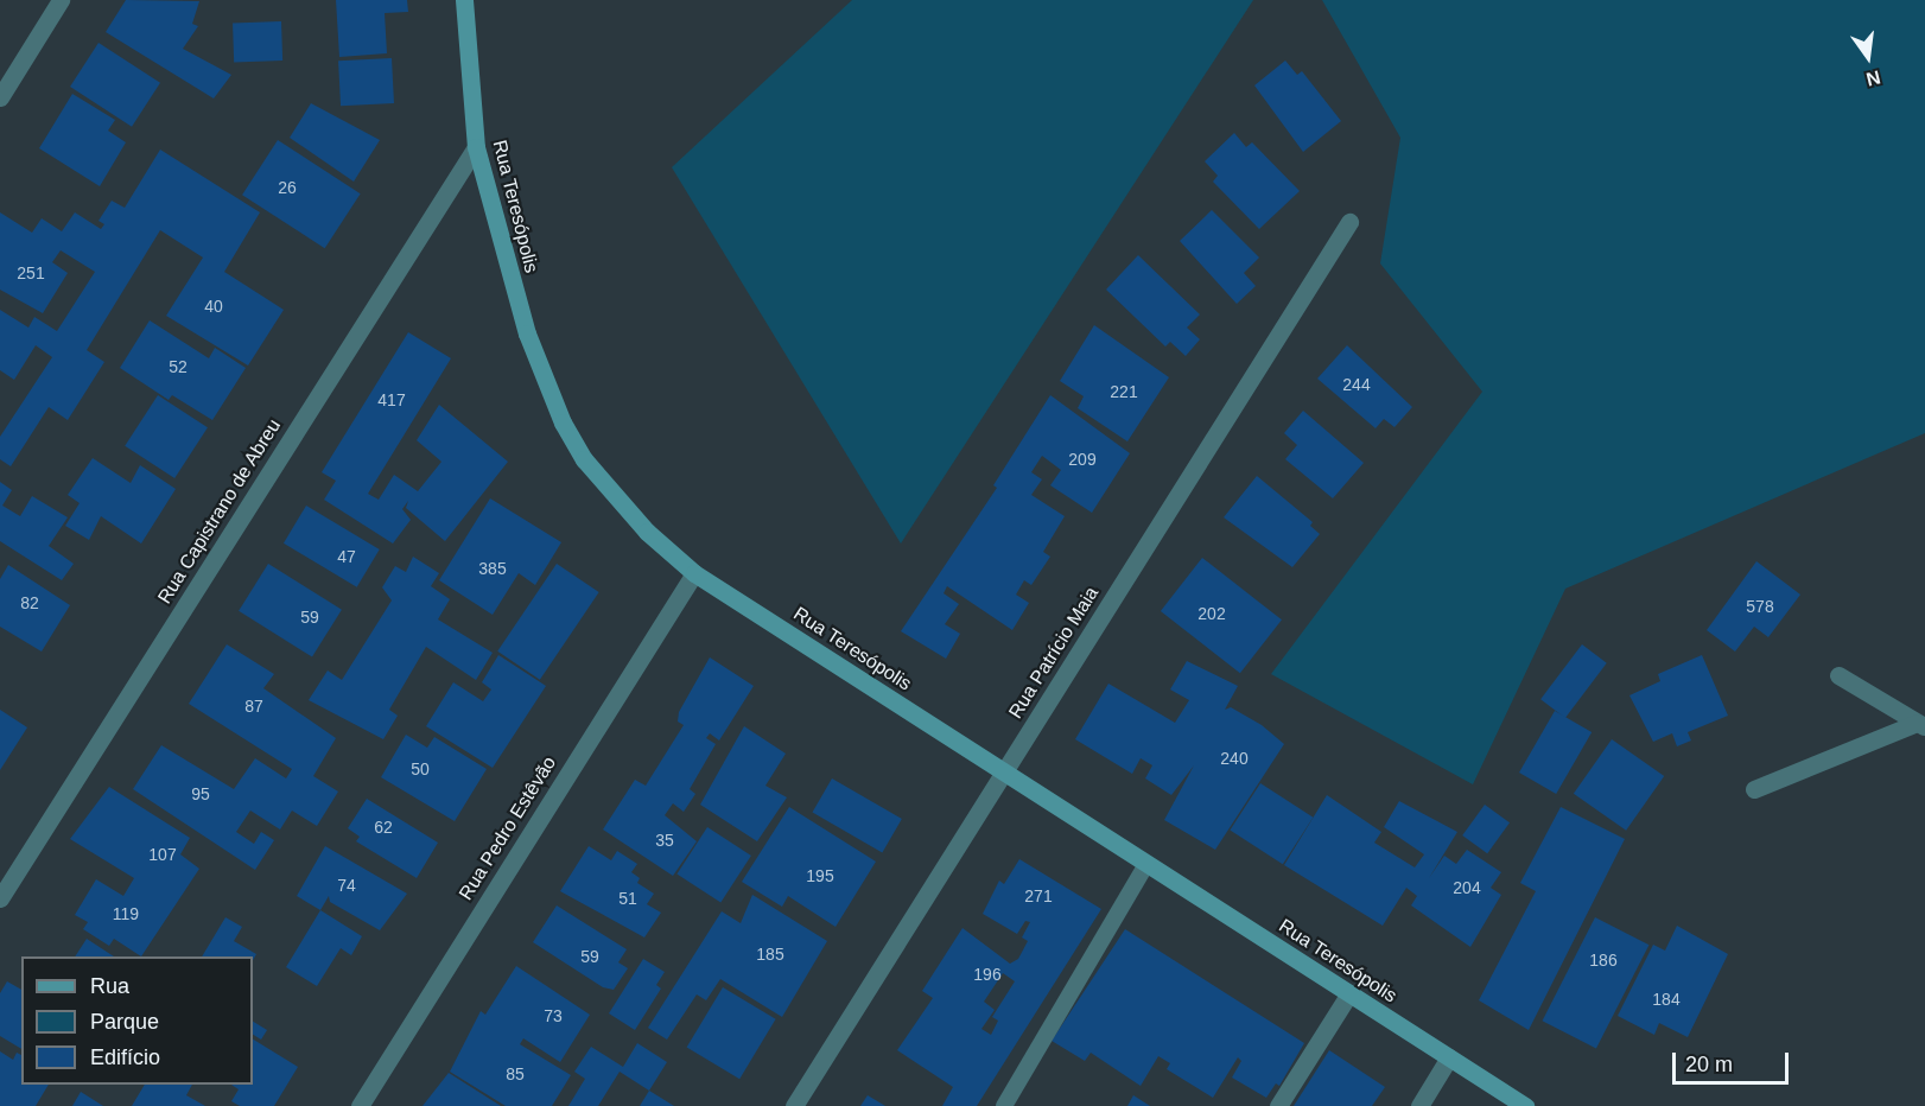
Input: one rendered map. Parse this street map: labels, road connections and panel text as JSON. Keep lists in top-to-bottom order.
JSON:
{
  "streets": {
    "street": [
      "Rua Teresópolis",
      "Rua Capistrano de Abreu",
      "Rua Patrício Maia",
      "Rua Pedro Estêvão"
    ]
  },
  "crossings": [
    ["Rua Teresópolis", "Rua Capistrano de Abreu"],
    ["Rua Teresópolis", "Rua Patrício Maia"],
    ["Rua Teresópolis", "Rua Pedro Estêvão"]
  ],
  "house_numbers": [
    "26",
    "251",
    "40",
    "52",
    "244",
    "221",
    "417",
    "209",
    "47",
    "385",
    "82",
    "578",
    "202",
    "59",
    "87",
    "240",
    "50",
    "95",
    "62",
    "35",
    "107",
    "195",
    "74",
    "204",
    "271",
    "51",
    "119",
    "185",
    "59",
    "186",
    "196",
    "184",
    "73",
    "85"
  ],
  "legend": ["Rua", "Parque", "Edifício"],
  "scale_bar": "20 m",
  "north": "bottom"
}
